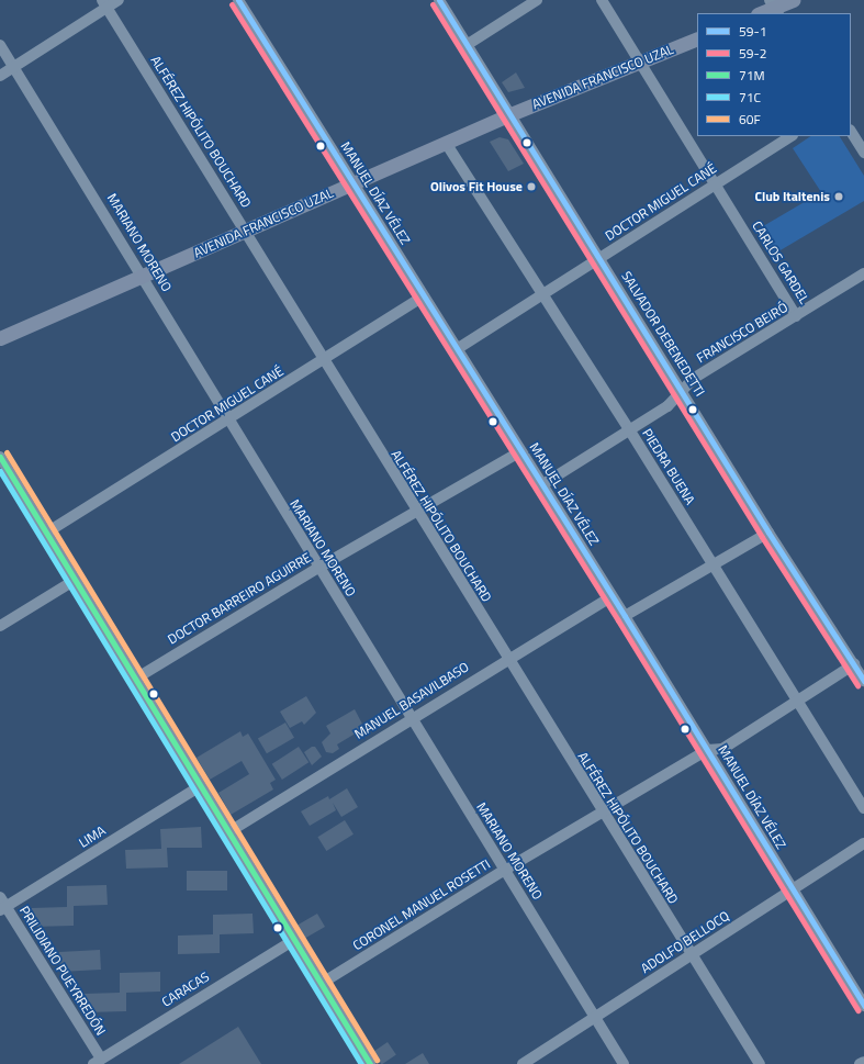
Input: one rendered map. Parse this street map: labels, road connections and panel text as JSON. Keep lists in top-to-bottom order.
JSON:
{
  "streets": {
    "main road": ["AVENIDA FRANCISCO UZAL"],
    "street": [
      "ALFÉREZ HIPÓLITO BOUCHARD",
      "MANUEL DÍAZ VÉLEZ",
      "DOCTOR MIGUEL CANÉ",
      "MARIANO MORENO",
      "CARLOS GARDEL",
      "FRANCISCO BEIRÓ",
      "SALVADOR DEBENEDETTI",
      "PIEDRA BUENA",
      "DOCTOR BARREIRO AGUIRRE",
      "MANUEL BASAVILBASO",
      "LIMA",
      "CORONEL MANUEL ROSETTI",
      "ADOLFO BELLOCQ",
      "PRILIDIANO PUEYRREDÓN",
      "CARACAS"
    ]
  },
  "crossings": [
    ["AVENIDA FRANCISCO UZAL", "ALFÉREZ HIPÓLITO BOUCHARD"],
    ["AVENIDA FRANCISCO UZAL", "MANUEL DÍAZ VÉLEZ"],
    ["AVENIDA FRANCISCO UZAL", "MARIANO MORENO"],
    ["AVENIDA FRANCISCO UZAL", "CARLOS GARDEL"],
    ["AVENIDA FRANCISCO UZAL", "SALVADOR DEBENEDETTI"],
    ["AVENIDA FRANCISCO UZAL", "PIEDRA BUENA"],
    ["ALFÉREZ HIPÓLITO BOUCHARD", "DOCTOR MIGUEL CANÉ"],
    ["ALFÉREZ HIPÓLITO BOUCHARD", "DOCTOR BARREIRO AGUIRRE"],
    ["ALFÉREZ HIPÓLITO BOUCHARD", "MANUEL BASAVILBASO"],
    ["ALFÉREZ HIPÓLITO BOUCHARD", "CORONEL MANUEL ROSETTI"],
    ["ALFÉREZ HIPÓLITO BOUCHARD", "ADOLFO BELLOCQ"],
    ["MANUEL DÍAZ VÉLEZ", "DOCTOR MIGUEL CANÉ"],
    ["MANUEL DÍAZ VÉLEZ", "DOCTOR BARREIRO AGUIRRE"],
    ["MANUEL DÍAZ VÉLEZ", "MANUEL BASAVILBASO"],
    ["MANUEL DÍAZ VÉLEZ", "CORONEL MANUEL ROSETTI"],
    ["MANUEL DÍAZ VÉLEZ", "ADOLFO BELLOCQ"],
    ["DOCTOR MIGUEL CANÉ", "MARIANO MORENO"],
    ["DOCTOR MIGUEL CANÉ", "CARLOS GARDEL"],
    ["DOCTOR MIGUEL CANÉ", "SALVADOR DEBENEDETTI"],
    ["DOCTOR MIGUEL CANÉ", "PIEDRA BUENA"],
    ["MARIANO MORENO", "DOCTOR BARREIRO AGUIRRE"],
    ["MARIANO MORENO", "MANUEL BASAVILBASO"],
    ["MARIANO MORENO", "CORONEL MANUEL ROSETTI"],
    ["MARIANO MORENO", "ADOLFO BELLOCQ"],
    ["CARLOS GARDEL", "FRANCISCO BEIRÓ"],
    ["FRANCISCO BEIRÓ", "SALVADOR DEBENEDETTI"],
    ["SALVADOR DEBENEDETTI", "CORONEL MANUEL ROSETTI"],
    ["PIEDRA BUENA", "CORONEL MANUEL ROSETTI"],
    ["LIMA", "PRILIDIANO PUEYRREDÓN"],
    ["PRILIDIANO PUEYRREDÓN", "CARACAS"]
  ],
  "places": ["Olivos Fit House", "Club Italtenis"],
  "lines": [
    "transit line 59-1",
    "transit line 59-2",
    "transit line 60F",
    "transit line 71M",
    "transit line 71C"
  ],
  "legend": [
    "59-1",
    "59-2",
    "71M",
    "71C",
    "60F"
  ]
}
